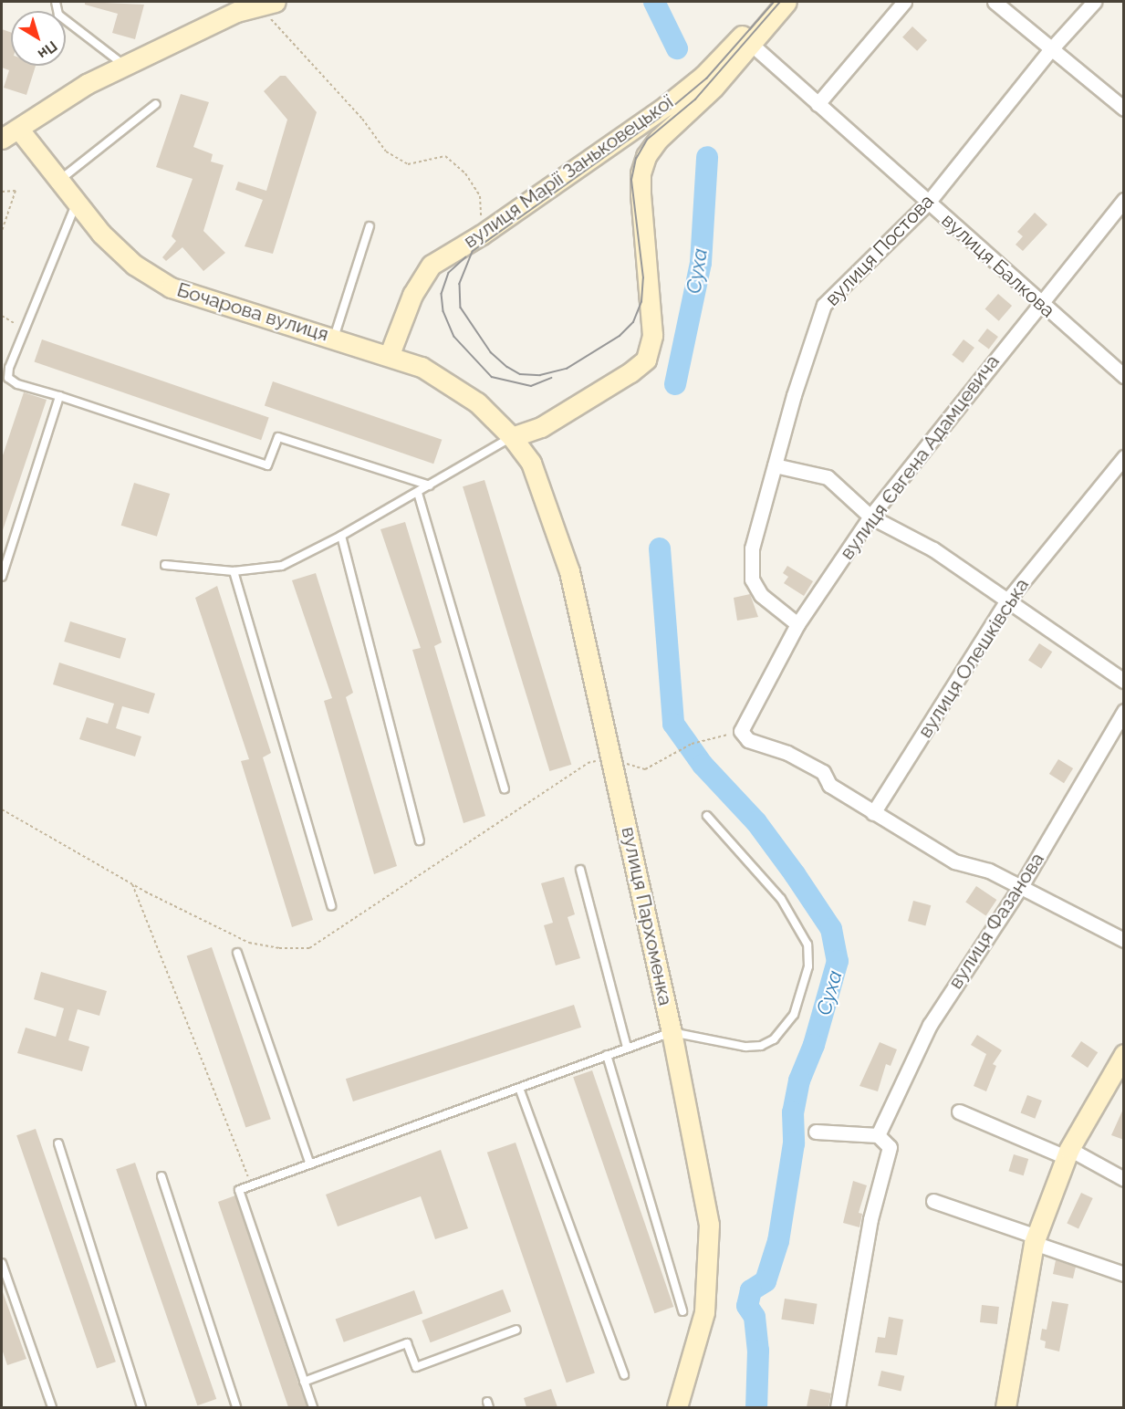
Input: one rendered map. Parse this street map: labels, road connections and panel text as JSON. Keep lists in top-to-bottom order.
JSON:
{
  "streets": {
    "street": [
      "вулиця Марії Заньковецької",
      "вулиця Постова",
      "вулиця Балкова",
      "Бочарова вулиця",
      "вулиця Євгена Адамцевича",
      "вулиця Олешківська",
      "вулиця Пархоменка",
      "вулиця Фазанова"
    ]
  },
  "crossings": [
    ["вулиця Марії Заньковецької", "вулиця Балкова"],
    ["вулиця Марії Заньковецької", "Бочарова вулиця"],
    ["вулиця Марії Заньковецької", "вулиця Пархоменка"],
    ["вулиця Постова", "вулиця Балкова"],
    ["вулиця Постова", "вулиця Євгена Адамцевича"],
    ["вулиця Балкова", "вулиця Євгена Адамцевича"],
    ["Бочарова вулиця", "вулиця Пархоменка"]
  ],
  "water": ["Суха"],
  "north": "bottom right"
}
